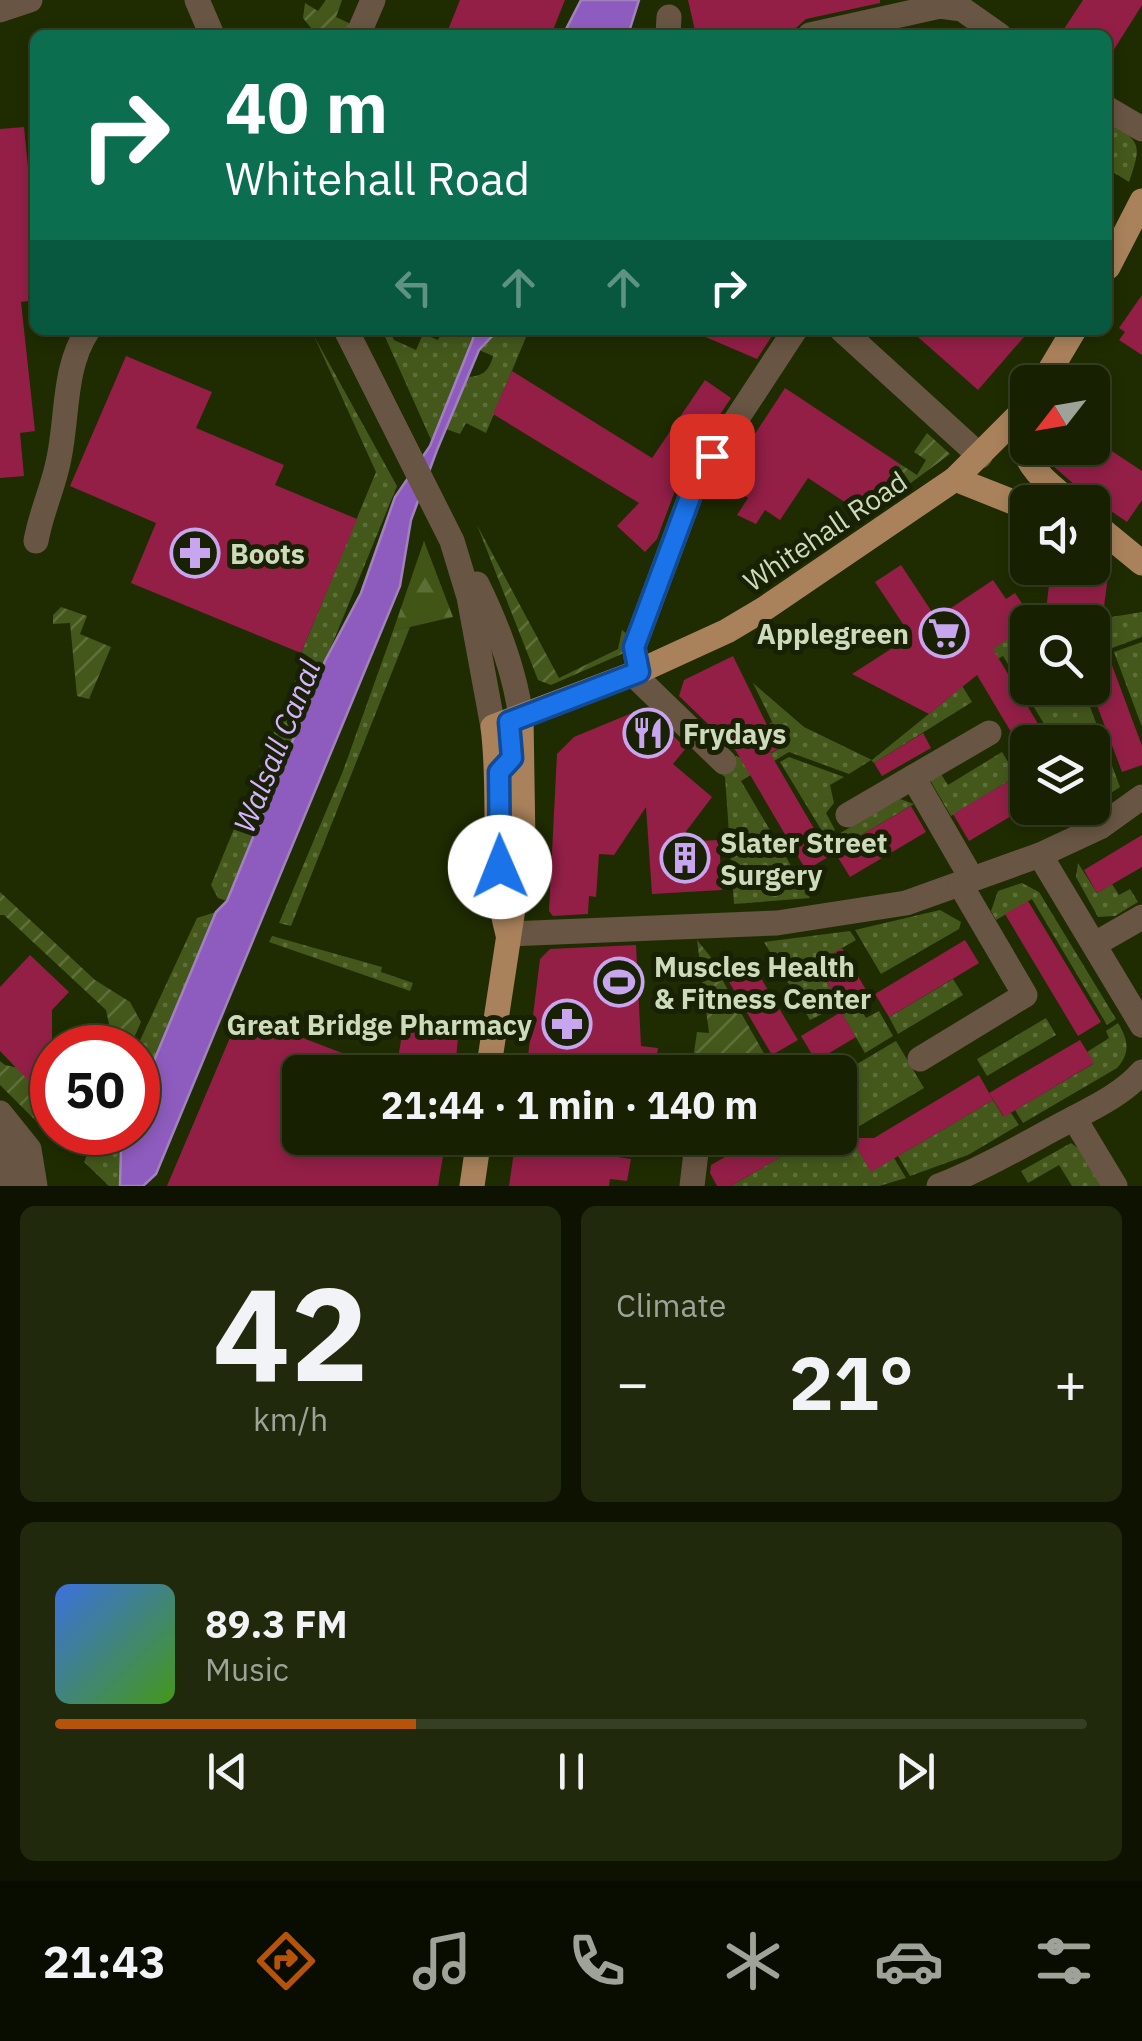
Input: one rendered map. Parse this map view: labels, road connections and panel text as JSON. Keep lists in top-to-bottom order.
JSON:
{
  "streets": {
    "main road": ["Whitehall Road"]
  },
  "water": ["Walsall Canal"],
  "places": {
    "pharmacy": ["Boots", "Great Bridge Pharmacy"],
    "supermarket": ["Applegreen"],
    "restaurant": ["Frydays"],
    "building": ["Slater Street Surgery"],
    "sports": ["Muscles Health & Fitness Center"]
  },
  "north": "bottom left",
  "page": {
    "turn": ["40 m", "Whitehall Road"],
    "limit": "50",
    "trip": "21:44 · 1 min · 140 m",
    "tile": [
      ["42", "km/h"],
      "Climate"
    ],
    "heat": ["−", "21°", "+"],
    "song": ["89.3 FM", "Music"],
    "tabs": "21:43"
  }
}
